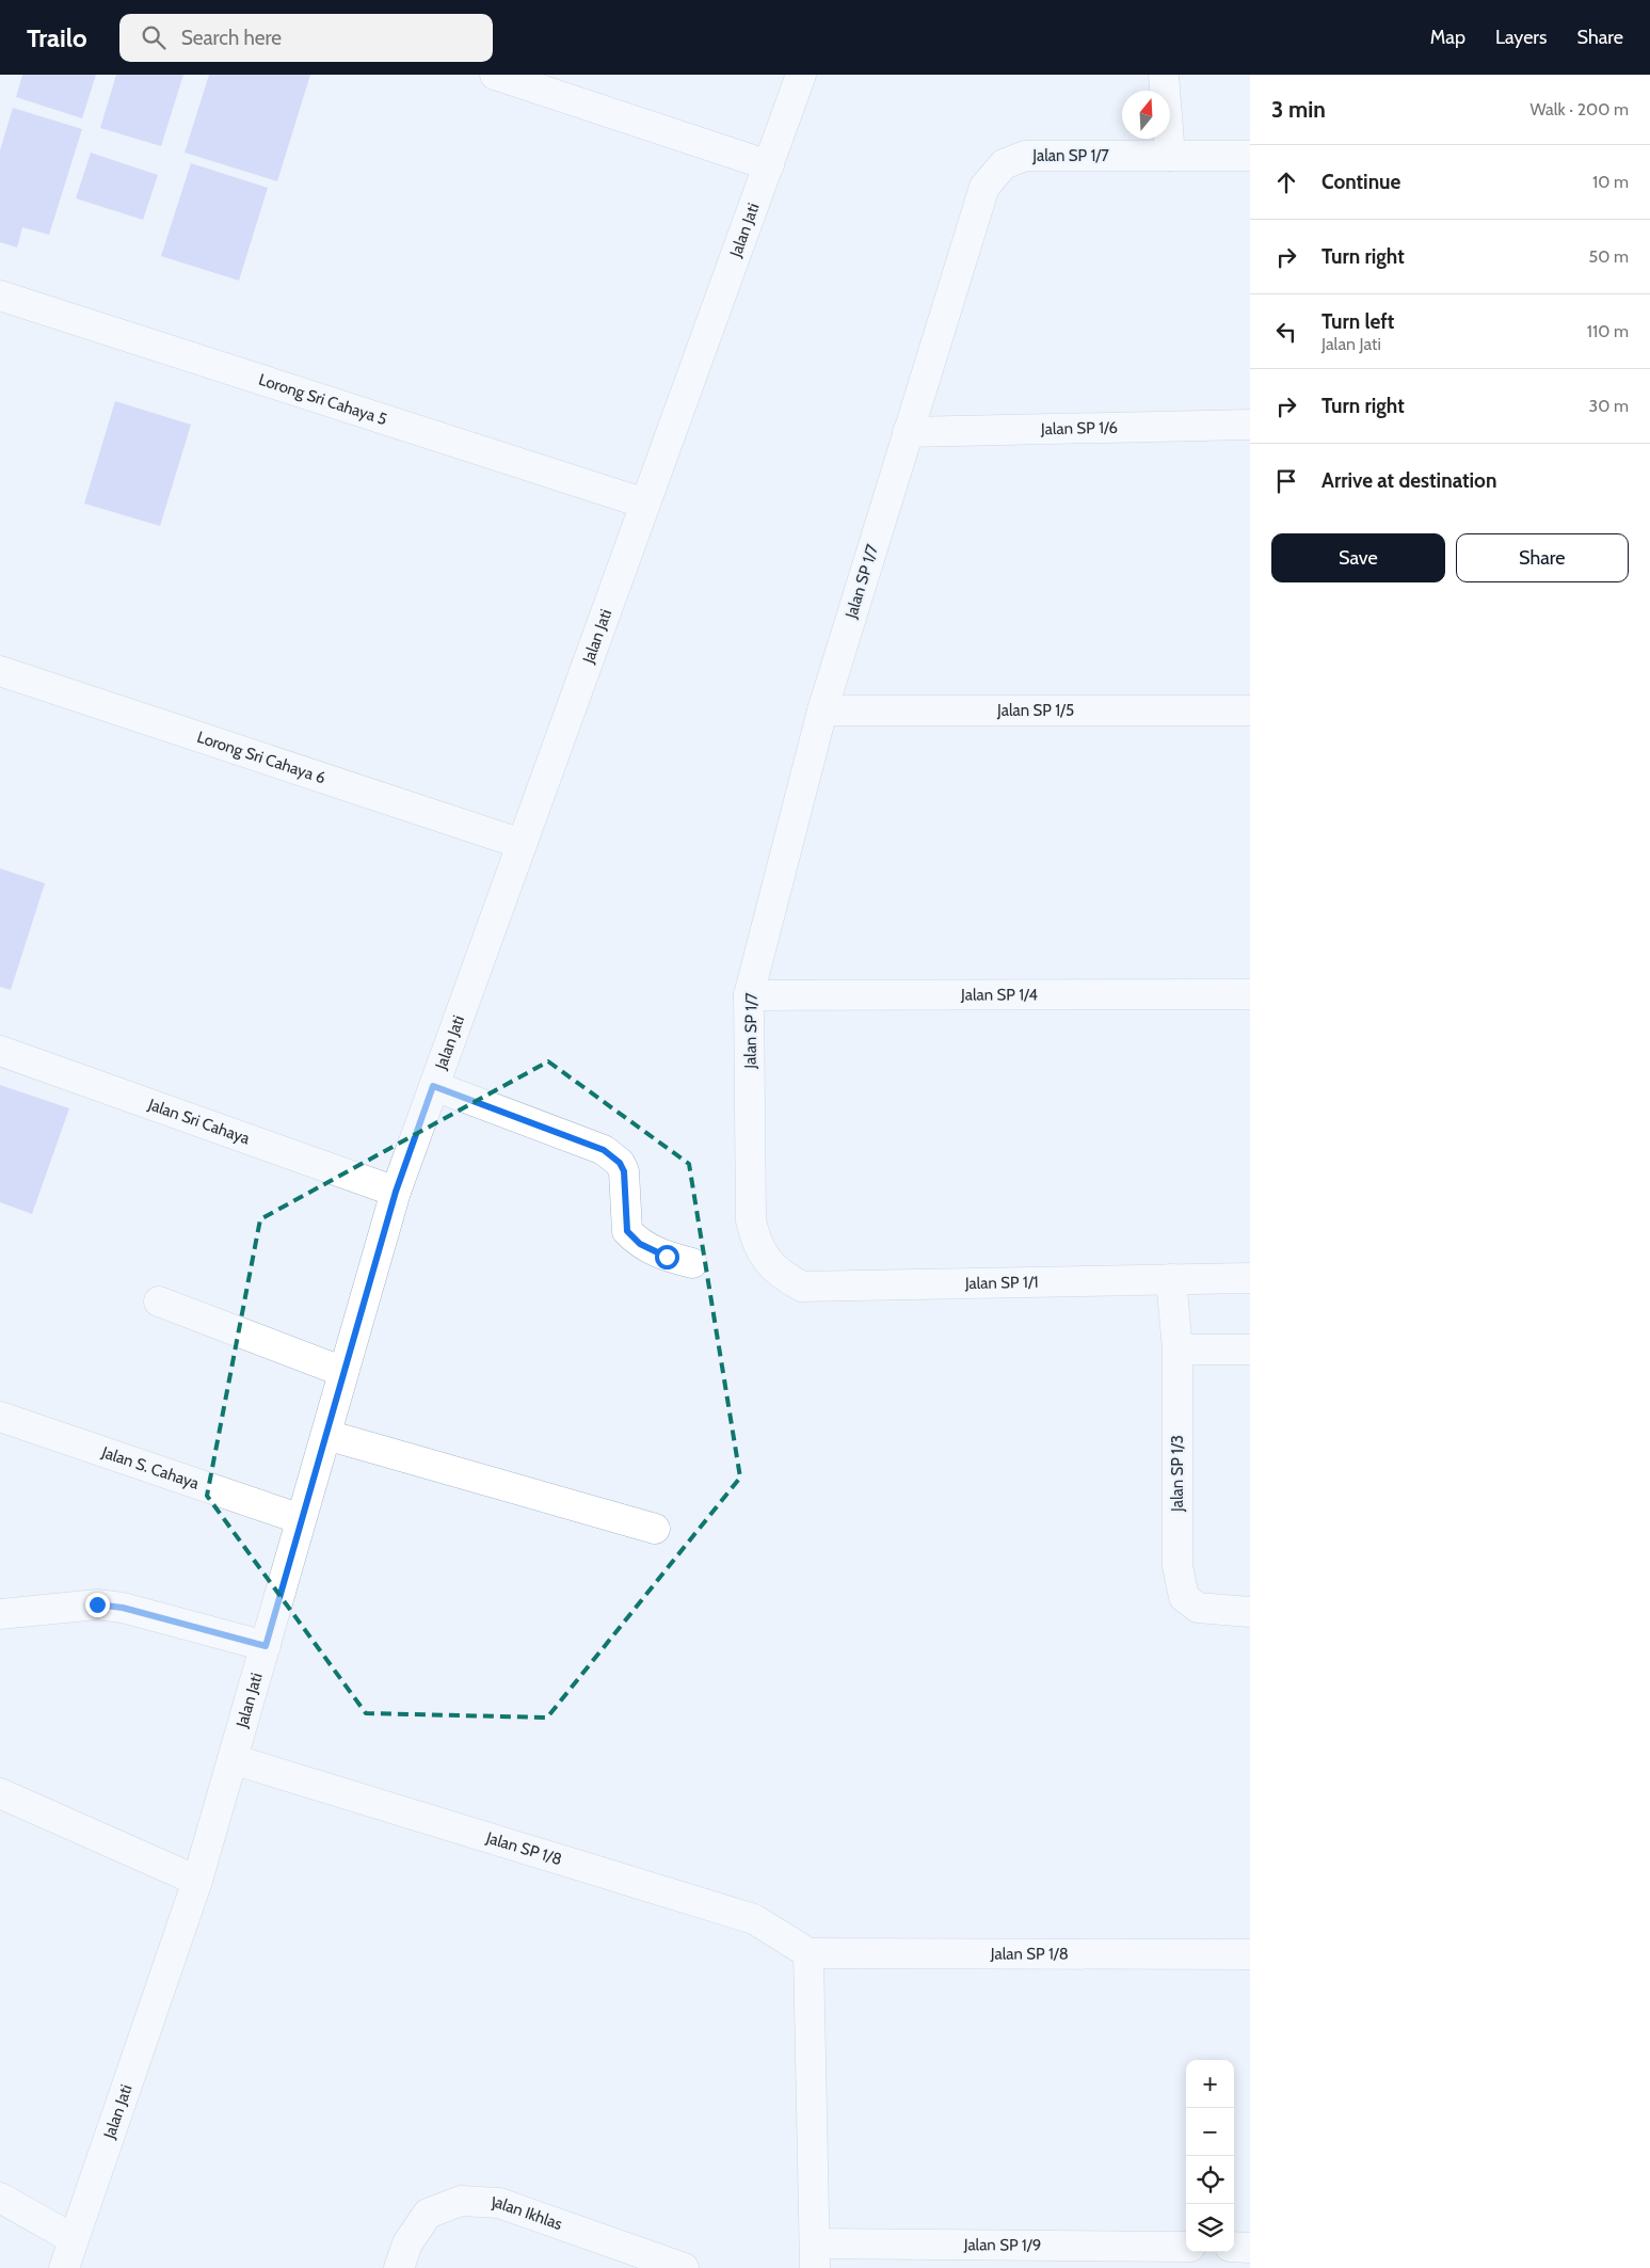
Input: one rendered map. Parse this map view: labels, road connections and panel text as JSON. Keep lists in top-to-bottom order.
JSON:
{
  "streets": {
    "street": [
      "Jalan SP 1/7",
      "Jalan Jati",
      "Lorong Sri Cahaya 5",
      "Jalan SP 1/6",
      "Jalan SP 1/5",
      "Lorong Sri Cahaya 6",
      "Jalan SP 1/4",
      "Jalan Sri Cahaya",
      "Jalan SP 1/1",
      "Jalan S. Cahaya",
      "Jalan SP 1/3",
      "Jalan SP 1/8",
      "Jalan Ikhlas",
      "Jalan SP 1/9"
    ]
  },
  "crossings": [
    ["Jalan SP 1/7", "Jalan SP 1/6"],
    ["Jalan SP 1/7", "Jalan SP 1/5"],
    ["Jalan SP 1/7", "Jalan SP 1/4"],
    ["Jalan SP 1/7", "Jalan SP 1/1"],
    ["Jalan Jati", "Lorong Sri Cahaya 5"],
    ["Jalan Jati", "Lorong Sri Cahaya 6"],
    ["Jalan Jati", "Jalan Sri Cahaya"],
    ["Jalan Jati", "Jalan S. Cahaya"],
    ["Jalan Jati", "Jalan SP 1/8"],
    ["Jalan SP 1/1", "Jalan SP 1/3"]
  ],
  "north": "top",
  "page": {
    "header": "Trailo",
    "search": "Search here",
    "nav": ["Map", "Layers", "Share"],
    "heading": ["3 min", "Walk · 200 m"],
    "list": [
      ["Continue", "10 m"],
      ["Turn right", "50 m"],
      ["Turn left", "Jalan Jati", "110 m"],
      ["Turn right", "30 m"],
      "Arrive at destination"
    ],
    "buttons": ["Save", "Share"],
    "map_buttons": ["+", "−"]
  }
}
